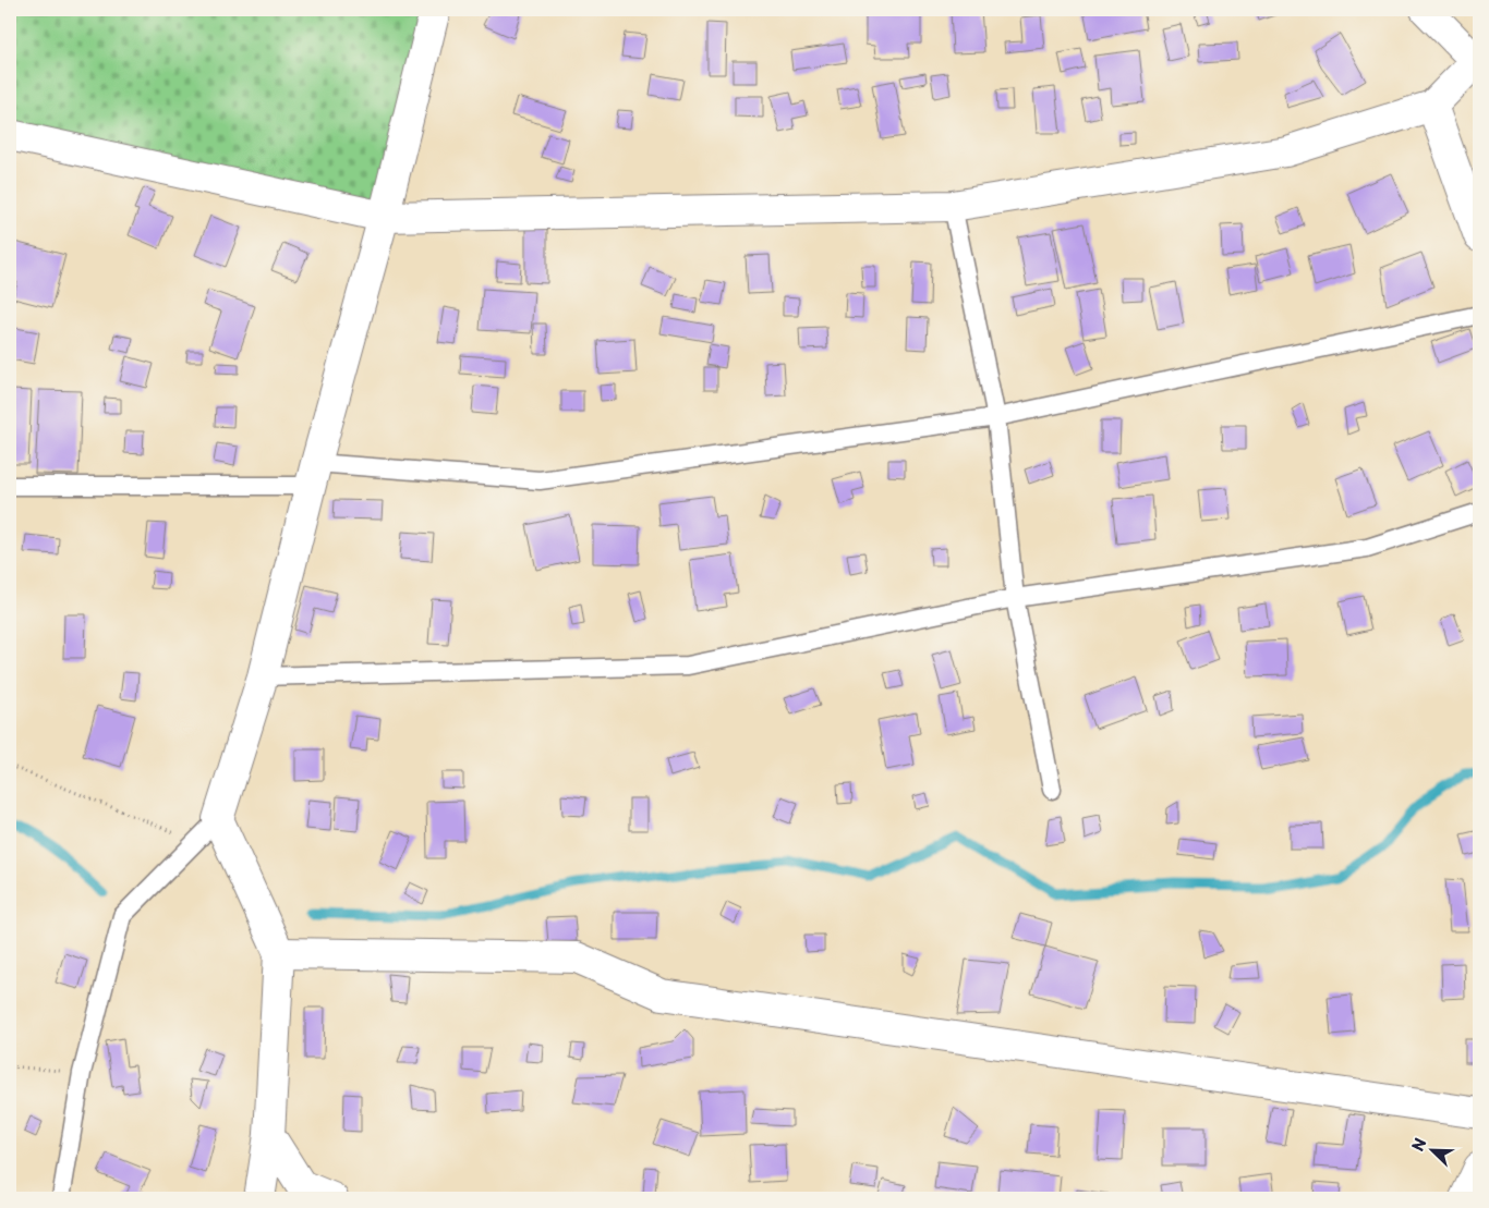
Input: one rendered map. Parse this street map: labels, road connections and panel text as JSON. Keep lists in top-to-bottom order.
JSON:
{
  "north": "top left"
}
